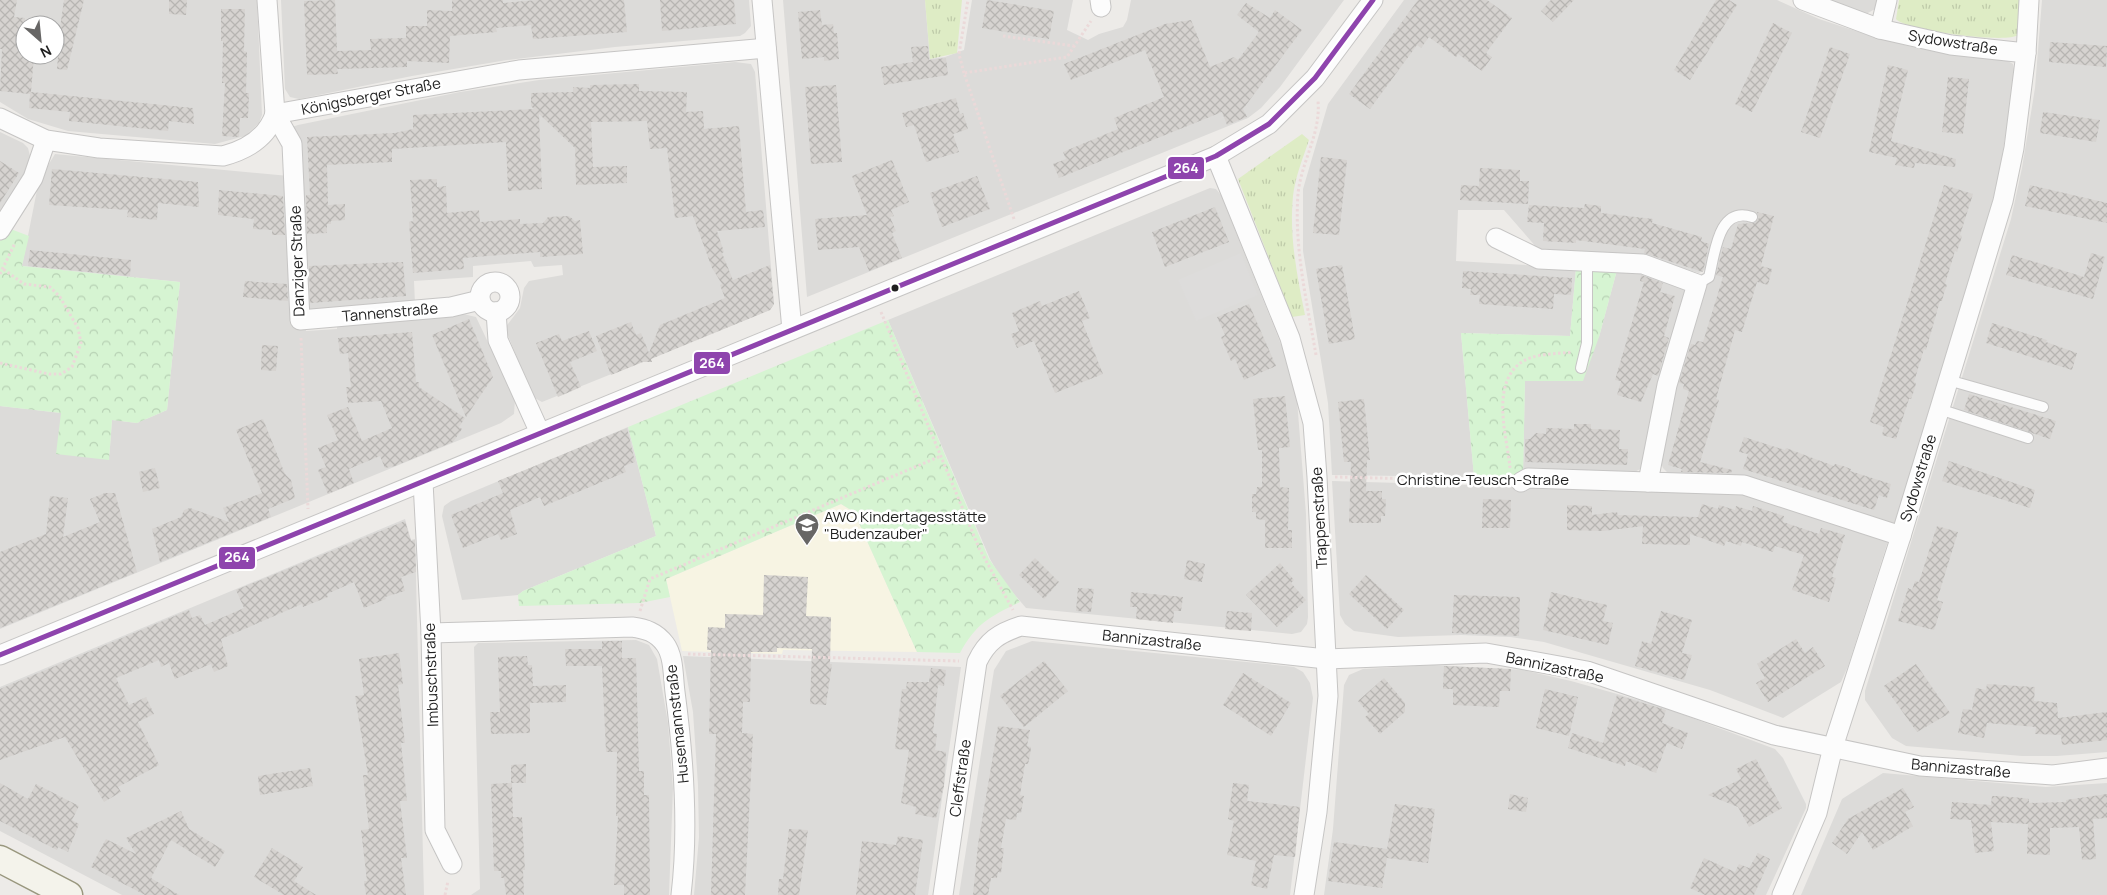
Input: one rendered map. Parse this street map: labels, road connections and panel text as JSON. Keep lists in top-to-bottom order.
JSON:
{
  "streets": {
    "street": [
      "Sydowstraße",
      "Königsberger Straße",
      "Danziger Straße",
      "Tannenstraße",
      "Christine-Teusch-Straße",
      "Trappenstraße",
      "Bannizastraße",
      "Imbuschstraße",
      "Husemannstraße",
      "Cleffstraße"
    ]
  },
  "crossings": [
    ["Sydowstraße", "Christine-Teusch-Straße"],
    ["Sydowstraße", "Bannizastraße"],
    ["Königsberger Straße", "Danziger Straße"],
    ["Danziger Straße", "Tannenstraße"],
    ["Christine-Teusch-Straße", "Trappenstraße"],
    ["Trappenstraße", "Bannizastraße"],
    ["Imbuschstraße", "Husemannstraße"]
  ],
  "places": {
    "school or university": ["AWO Kindertagesstätte \"Budenzauber\""]
  },
  "lines": ["transit line 264"],
  "north": "bottom right"
}
